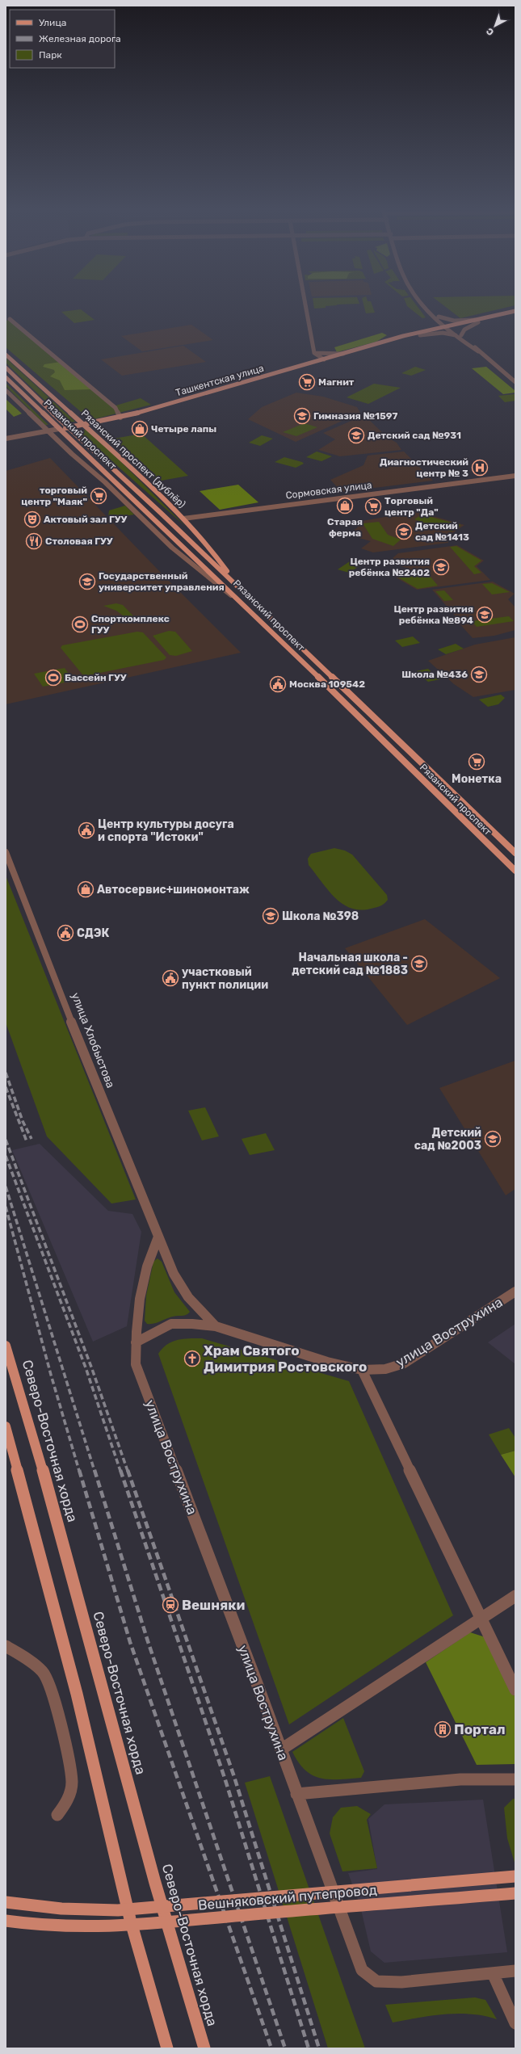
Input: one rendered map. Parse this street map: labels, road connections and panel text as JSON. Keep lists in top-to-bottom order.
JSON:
{
  "streets": {
    "main road": [
      "Ташкентская улица",
      "Рязанский проспект",
      "Рязанский проспект (дублёр)",
      "Северо-Восточная хорда",
      "Вешняковский путепровод"
    ],
    "street": ["Сормовская улица", "улица Хлобыстова", "улица Вострухина"]
  },
  "crossings": [
    ["Ташкентская улица", "Рязанский проспект"],
    ["Ташкентская улица", "Рязанский проспект (дублёр)"],
    ["Рязанский проспект", "Рязанский проспект (дублёр)"],
    ["Рязанский проспект (дублёр)", "Сормовская улица"],
    ["улица Хлобыстова", "улица Вострухина"]
  ],
  "places": {
    "supermarket": [
      "Магнит",
      "торговый центр \"Маяк\"",
      "Торговый центр \"Да\"",
      "Монетка"
    ],
    "school or university": [
      "Гимназия №1597",
      "Детский сад №931",
      "Детский сад №1413",
      "Центр развития ребёнка №2402",
      "Государственный университет управления",
      "Центр развития ребёнка №894",
      "Школа №436",
      "Школа №398",
      "Начальная школа - детский сад №1883",
      "Детский сад №2003"
    ],
    "shop": ["Четыре лапы", "Старая ферма", "Автосервис+шиномонтаж"],
    "hospital": ["Диагностический центр № 3"],
    "theatre": ["Актовый зал ГУУ"],
    "restaurant": ["Столовая ГУУ"],
    "sports": ["Спорткомплекс ГУУ", "Бассейн ГУУ"],
    "public building": [
      "Москва 109542",
      "Центр культуры досуга и спорта \"Истоки\"",
      "СДЭК",
      "участковый пункт полиции"
    ],
    "church": ["Храм Святого Димитрия Ростовского"],
    "station": ["Вешняки"],
    "building": ["Портал"]
  },
  "legend": ["Улица", "Железная дорога", "Парк"],
  "north": "bottom left"
}
